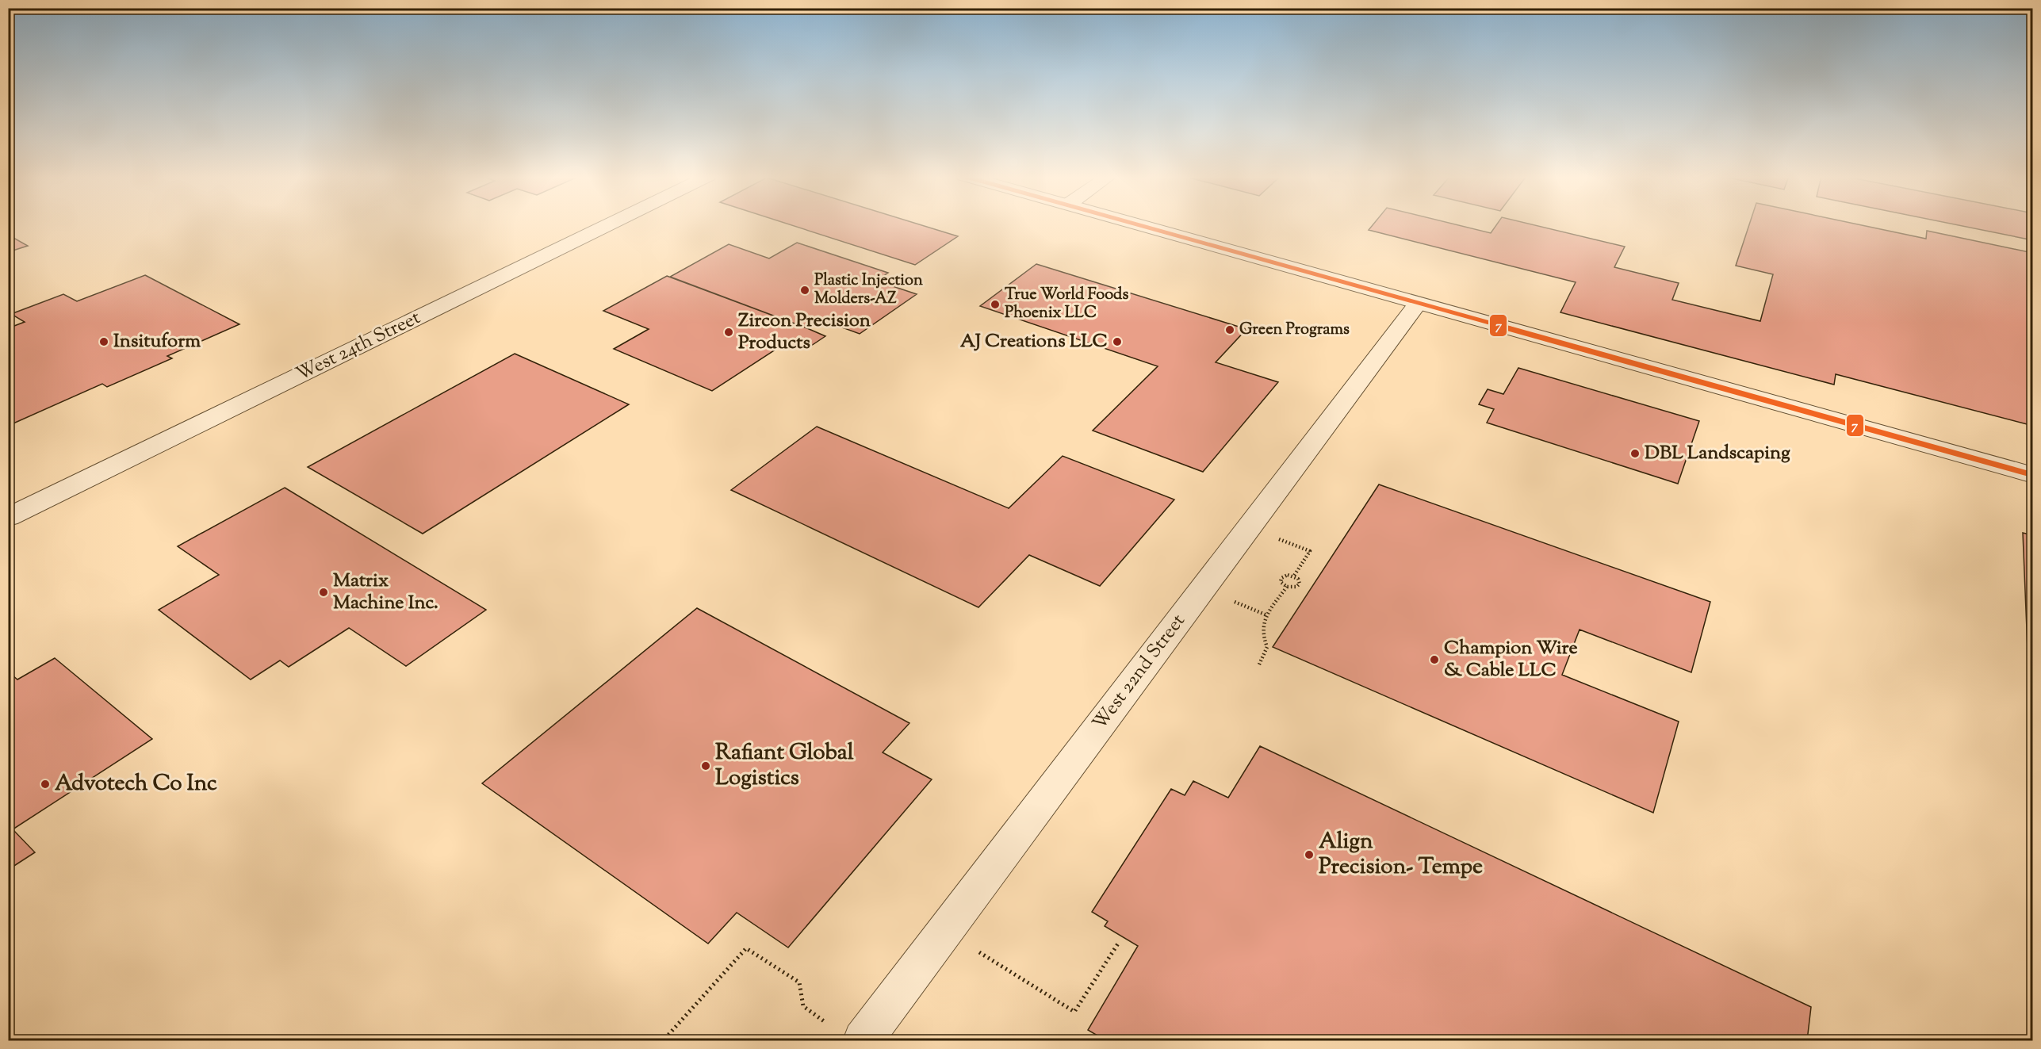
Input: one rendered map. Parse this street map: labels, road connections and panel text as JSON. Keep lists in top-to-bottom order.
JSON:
{
  "streets": {
    "street": ["West 24th Street", "West 22nd Street"]
  },
  "places": [
    "Plastic Injection Molders-AZ",
    "True World Foods Phoenix LLC",
    "Green Programs",
    "Zircon Precision Products",
    "Insituform",
    "AJ Creations LLC",
    "DBL Landscaping",
    "Matrix Machine Inc.",
    "Champion Wire & Cable LLC",
    "Rafiant Global Logistics",
    "Advotech Co Inc",
    "Align Precision- Tempe"
  ],
  "lines": ["transit line 7"]
}
